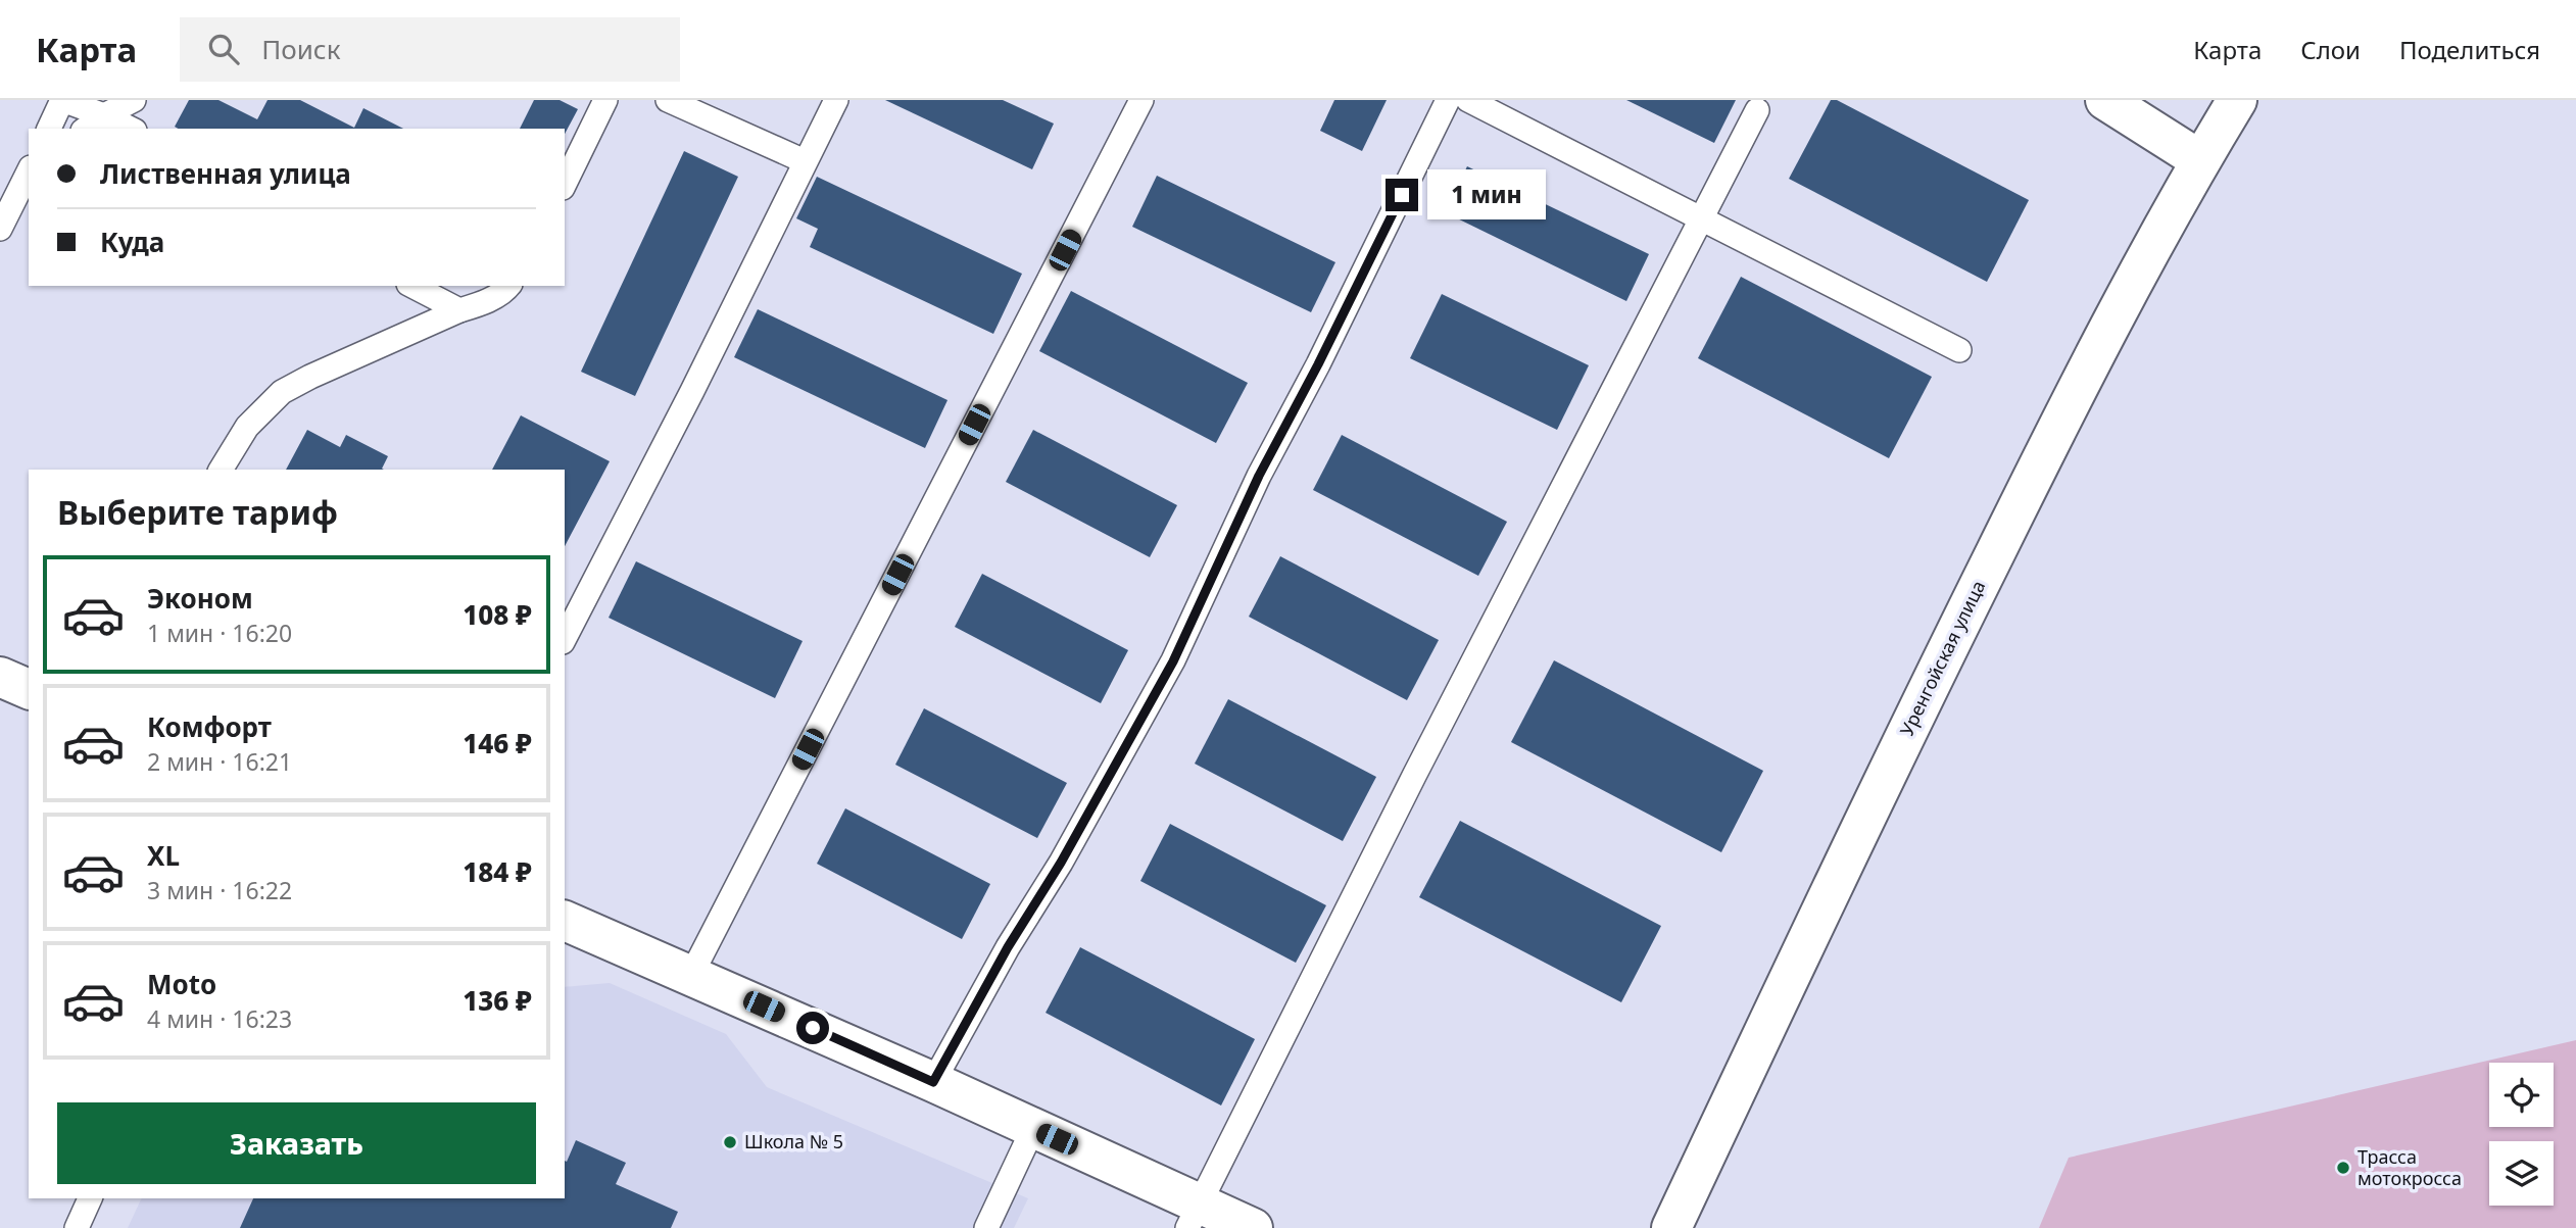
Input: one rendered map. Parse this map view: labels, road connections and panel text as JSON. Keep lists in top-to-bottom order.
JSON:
{
  "streets": {
    "street": ["Уренгойская улица"]
  },
  "places": ["Школа № 5", "Трасса мотокросса"],
  "page": {
    "header": "Карта",
    "search": "Поиск",
    "nav": ["Карта", "Слои", "Поделиться"],
    "banner": ["Лиственная улица", "Куда"],
    "bubble": "1 мин",
    "heading": "Выберите тариф",
    "list": [
      {
        "name": "Эконом",
        "note": "1 мин · 16:20",
        "value": "108 ₽"
      },
      {
        "name": "Комфорт",
        "note": "2 мин · 16:21",
        "value": "146 ₽"
      },
      {
        "name": "XL",
        "note": "3 мин · 16:22",
        "value": "184 ₽"
      },
      {
        "name": "Moto",
        "note": "4 мин · 16:23",
        "value": "136 ₽"
      }
    ],
    "buttons": "Заказать"
  }
}
